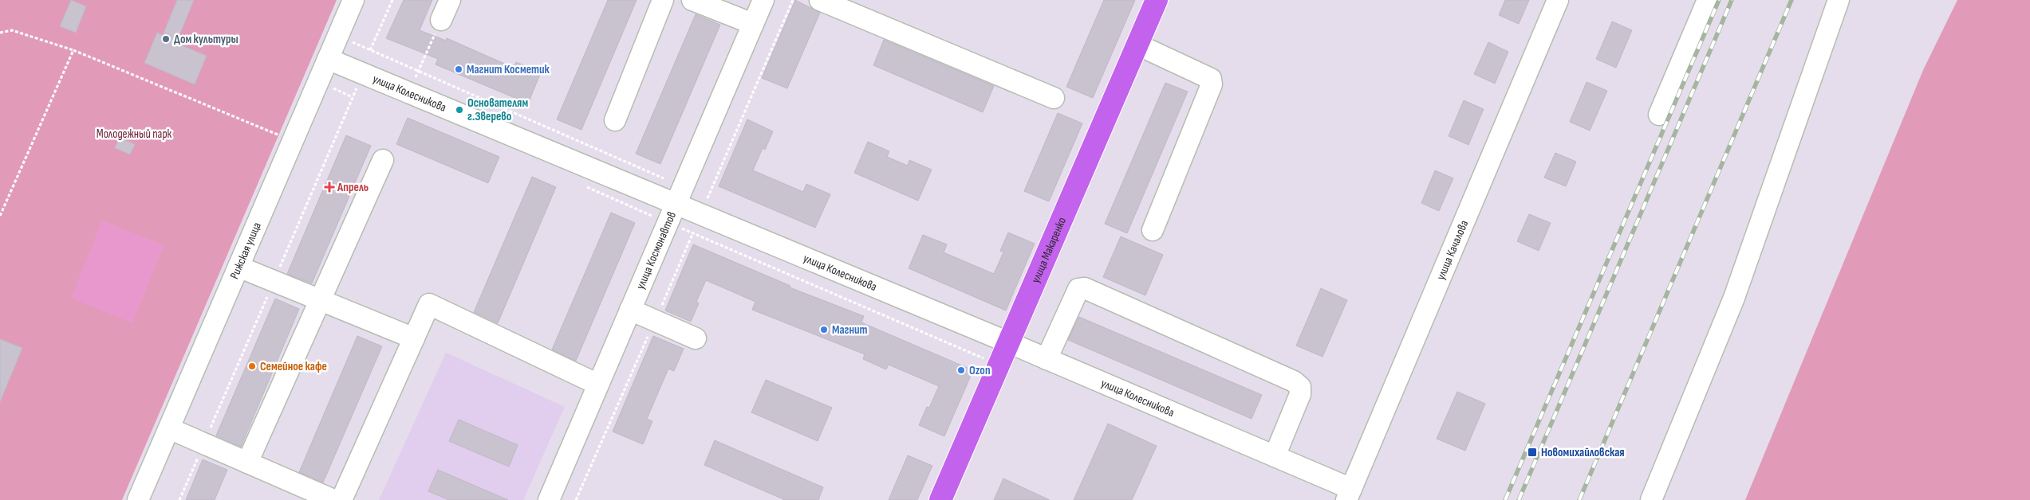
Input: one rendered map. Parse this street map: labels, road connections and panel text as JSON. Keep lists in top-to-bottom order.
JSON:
{
  "streets": {
    "main road": ["улица Макаренко"],
    "street": [
      "улица Колесникова",
      "Рижская улица",
      "улица Космонавтов",
      "улица Качалова"
    ]
  },
  "crossings": [
    ["улица Колесникова", "Рижская улица"],
    ["улица Колесникова", "улица Космонавтов"],
    ["улица Колесникова", "улица Макаренко"],
    ["улица Колесникова", "улица Качалова"]
  ],
  "parks": ["Молодежный парк"],
  "places": {
    "other": [
      "Дом культуры",
      "Магнит Косметик",
      "Основателям г.Зверево",
      "Магнит",
      "Семейное кафе",
      "Ozon"
    ],
    "health": ["Апрель"],
    "transit": ["Новомихайловская"]
  }
}
